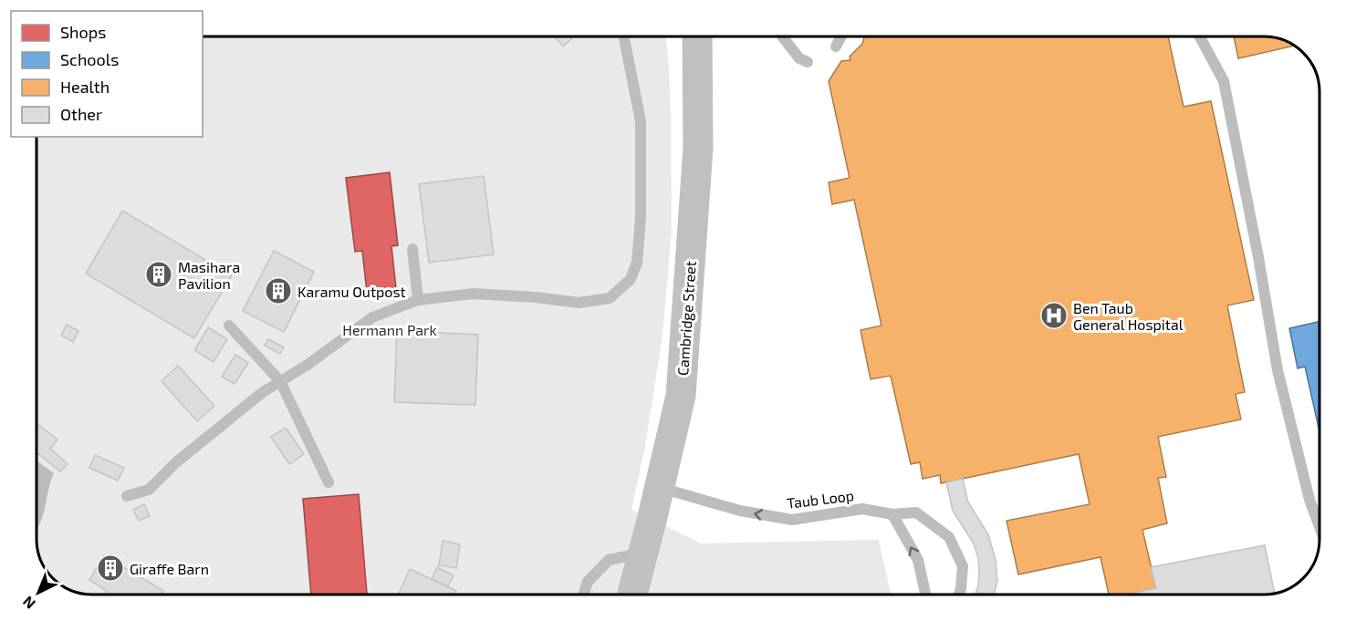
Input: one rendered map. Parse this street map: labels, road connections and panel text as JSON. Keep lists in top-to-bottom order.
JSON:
{
  "streets": {
    "street": ["Cambridge Street"],
    "lane": ["Taub Loop"]
  },
  "crossings": [
    ["Cambridge Street", "Taub Loop"]
  ],
  "one_way": ["Taub Loop"],
  "parks": ["Hermann Park"],
  "places": {
    "building": ["Masihara Pavilion", "Karamu Outpost", "Giraffe Barn"],
    "hospital": ["Ben Taub General Hospital"]
  },
  "legend": [
    "Shops",
    "Schools",
    "Health",
    "Other"
  ],
  "north": "bottom left"
}
